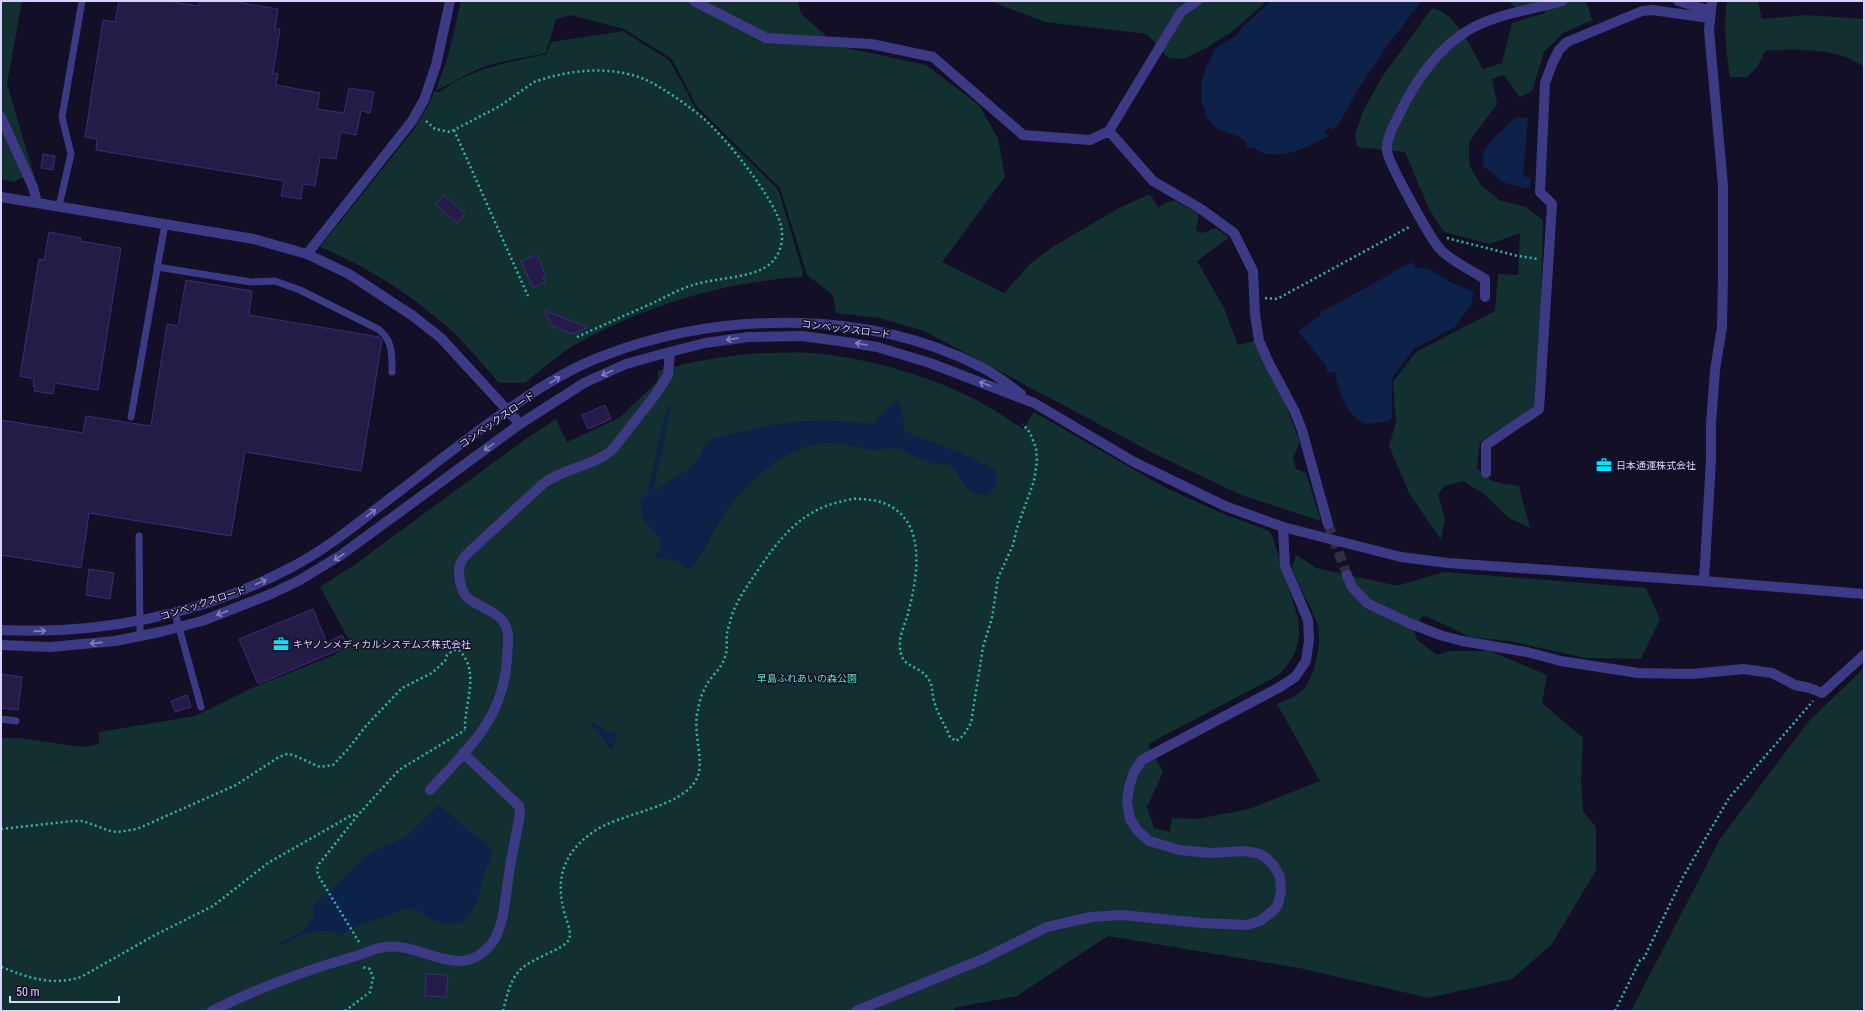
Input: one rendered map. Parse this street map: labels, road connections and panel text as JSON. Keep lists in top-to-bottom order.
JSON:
{
  "streets": {
    "street": ["コンベックスロード"]
  },
  "parks": ["早島ふれあいの森公園"],
  "places": {
    "office": ["日本通運株式会社", "キヤノンメディカルシステムズ株式会社"]
  },
  "scale_bar": "50 m"
}
